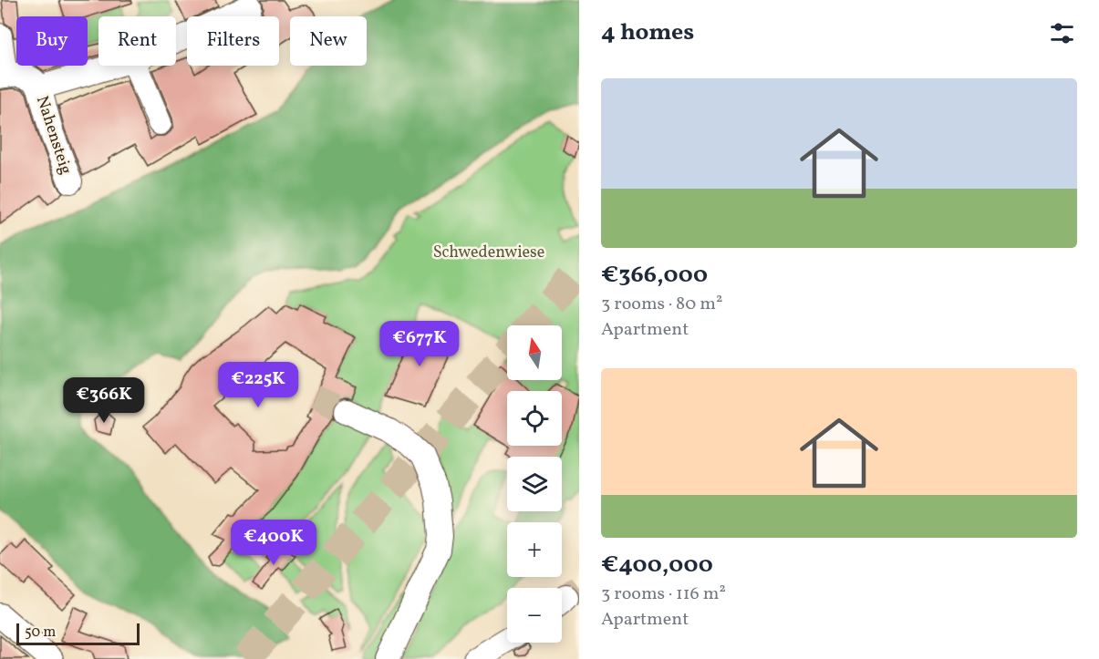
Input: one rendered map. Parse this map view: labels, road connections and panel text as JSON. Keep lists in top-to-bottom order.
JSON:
{
  "streets": {
    "street": ["Nahensteig"]
  },
  "parks": ["Schwedenwiese"],
  "scale_bar": "50 m",
  "north": "top",
  "page": {
    "heading": "4 homes",
    "chip": [
      "Buy",
      "Rent",
      "Filters",
      "New"
    ],
    "list": [
      {
        "name": "€366,000",
        "note": "3 rooms · 80 m² · Apartment"
      },
      {
        "name": "€400,000",
        "note": "3 rooms · 116 m² · Apartment"
      }
    ],
    "price": [
      "€677K",
      "€225K",
      "€366K",
      "€400K"
    ],
    "map_buttons": ["+", "−"],
    "scale": "50 m"
  }
}
